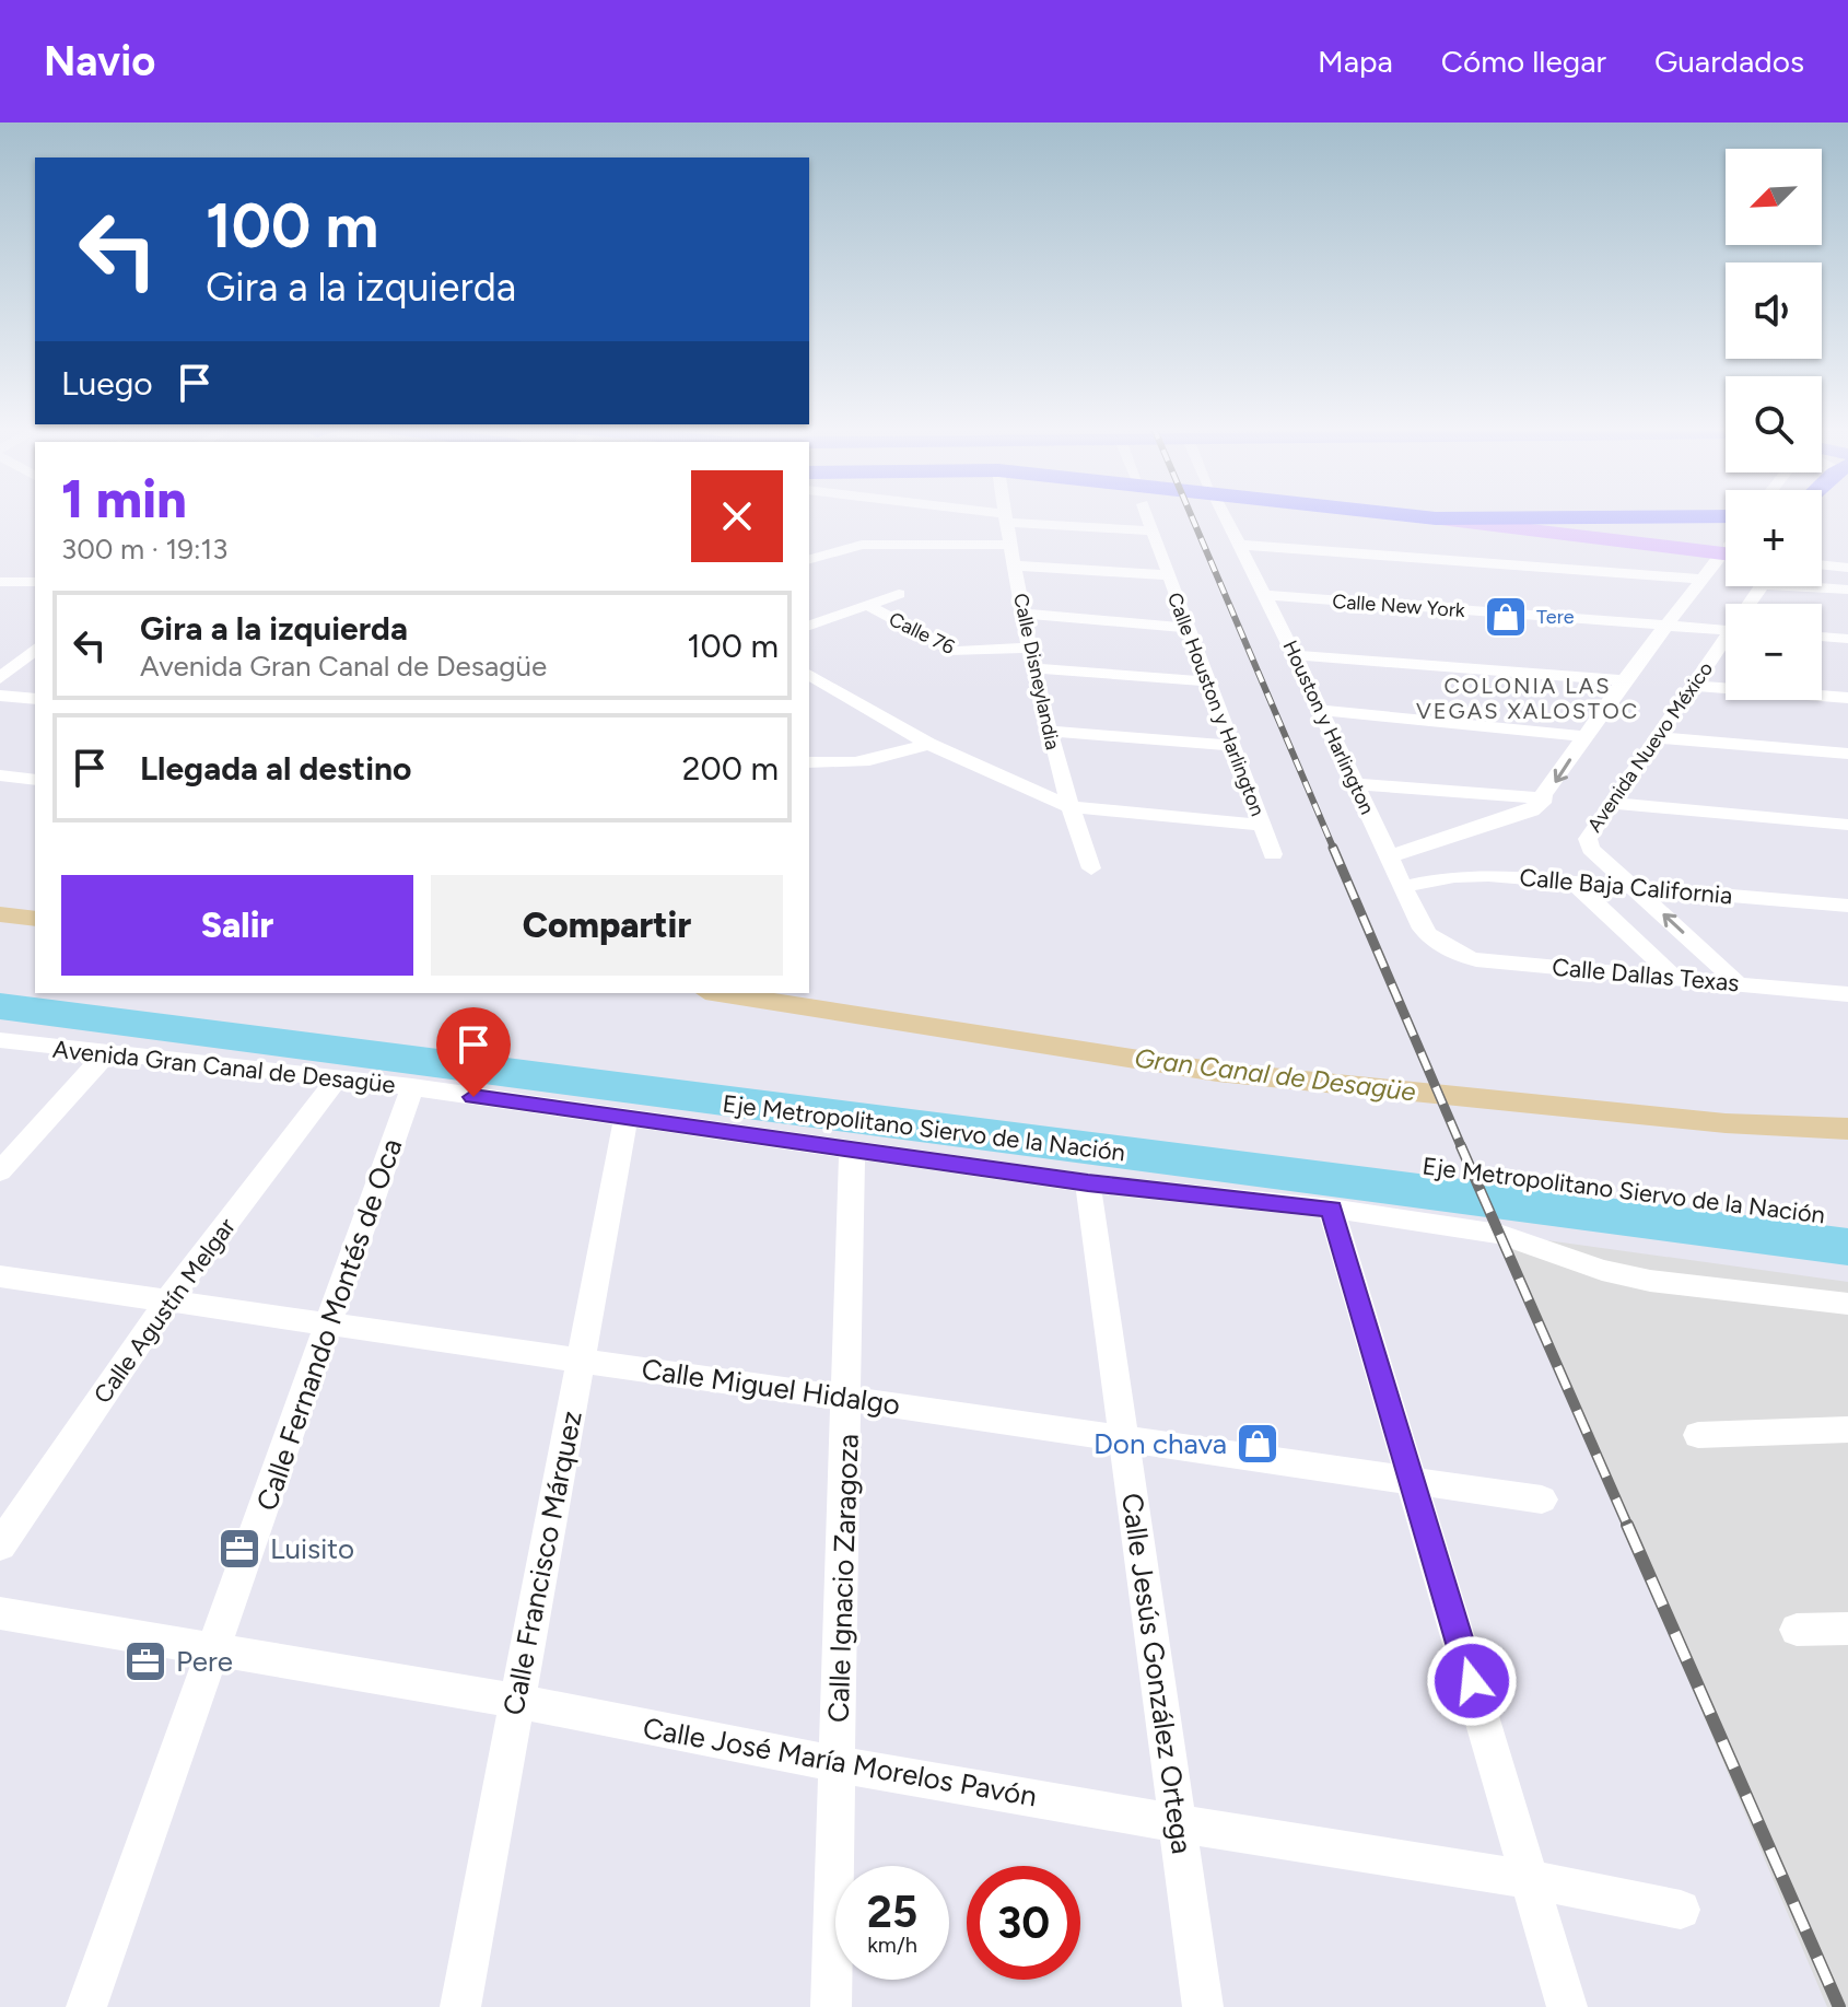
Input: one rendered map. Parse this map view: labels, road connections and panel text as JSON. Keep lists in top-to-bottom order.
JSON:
{
  "streets": {
    "highway": ["Eje Metropolitano Siervo de la Nación"],
    "street": [
      "Calle New York",
      "Calle 76",
      "Calle Disneylandia",
      "Calle Houston y Harlington",
      "Houston y Harlington",
      "Avenida Nuevo México",
      "Calle Baja California",
      "Calle Dallas Texas",
      "Avenida Gran Canal de Desagüe",
      "Calle Agustín Melgar",
      "Calle Fernando Montés de Oca",
      "Calle Miguel Hidalgo",
      "Calle Francisco Márquez",
      "Calle Ignacio Zaragoza",
      "Calle Jesús González Ortega",
      "Calle José María Morelos Pavón"
    ]
  },
  "crossings": [
    ["Calle New York", "Houston y Harlington"],
    ["Calle 76", "Calle Disneylandia"],
    ["Houston y Harlington", "Calle Baja California"],
    ["Houston y Harlington", "Calle Dallas Texas"],
    ["Avenida Nuevo México", "Calle Baja California"],
    ["Avenida Nuevo México", "Calle Dallas Texas"],
    ["Avenida Gran Canal de Desagüe", "Calle Agustín Melgar"],
    ["Avenida Gran Canal de Desagüe", "Calle Fernando Montés de Oca"],
    ["Avenida Gran Canal de Desagüe", "Calle Francisco Márquez"],
    ["Avenida Gran Canal de Desagüe", "Calle Ignacio Zaragoza"],
    ["Avenida Gran Canal de Desagüe", "Calle Jesús González Ortega"],
    ["Calle Agustín Melgar", "Calle Miguel Hidalgo"],
    ["Calle Fernando Montés de Oca", "Calle Miguel Hidalgo"],
    ["Calle Fernando Montés de Oca", "Calle José María Morelos Pavón"],
    ["Calle Miguel Hidalgo", "Calle Francisco Márquez"],
    ["Calle Miguel Hidalgo", "Calle Ignacio Zaragoza"],
    ["Calle Miguel Hidalgo", "Calle Jesús González Ortega"],
    ["Calle Francisco Márquez", "Calle José María Morelos Pavón"],
    ["Calle Ignacio Zaragoza", "Calle José María Morelos Pavón"],
    ["Calle Jesús González Ortega", "Calle José María Morelos Pavón"]
  ],
  "districts": ["COLONIA LAS VEGAS XALOSTOC"],
  "water": ["Gran Canal de Desagüe"],
  "places": {
    "shop": ["Tere", "Don chava"],
    "office": ["Luisito", "Pere"]
  },
  "north": "bottom left",
  "page": {
    "header": "Navio",
    "nav": ["Mapa", "Cómo llegar", "Guardados"],
    "map_buttons": ["+", "−"],
    "turn": ["100 m", "Gira a la izquierda"],
    "then": "Luego",
    "heading": ["1 min", "300 m · 19:13"],
    "list": [
      {
        "name": "Gira a la izquierda",
        "note": "Avenida Gran Canal de Desagüe",
        "value": "100 m"
      },
      {
        "name": "Llegada al destino",
        "value": "200 m"
      }
    ],
    "buttons": ["Salir", "Compartir"],
    "speed": "25 km/h",
    "limit": "30"
  }
}
